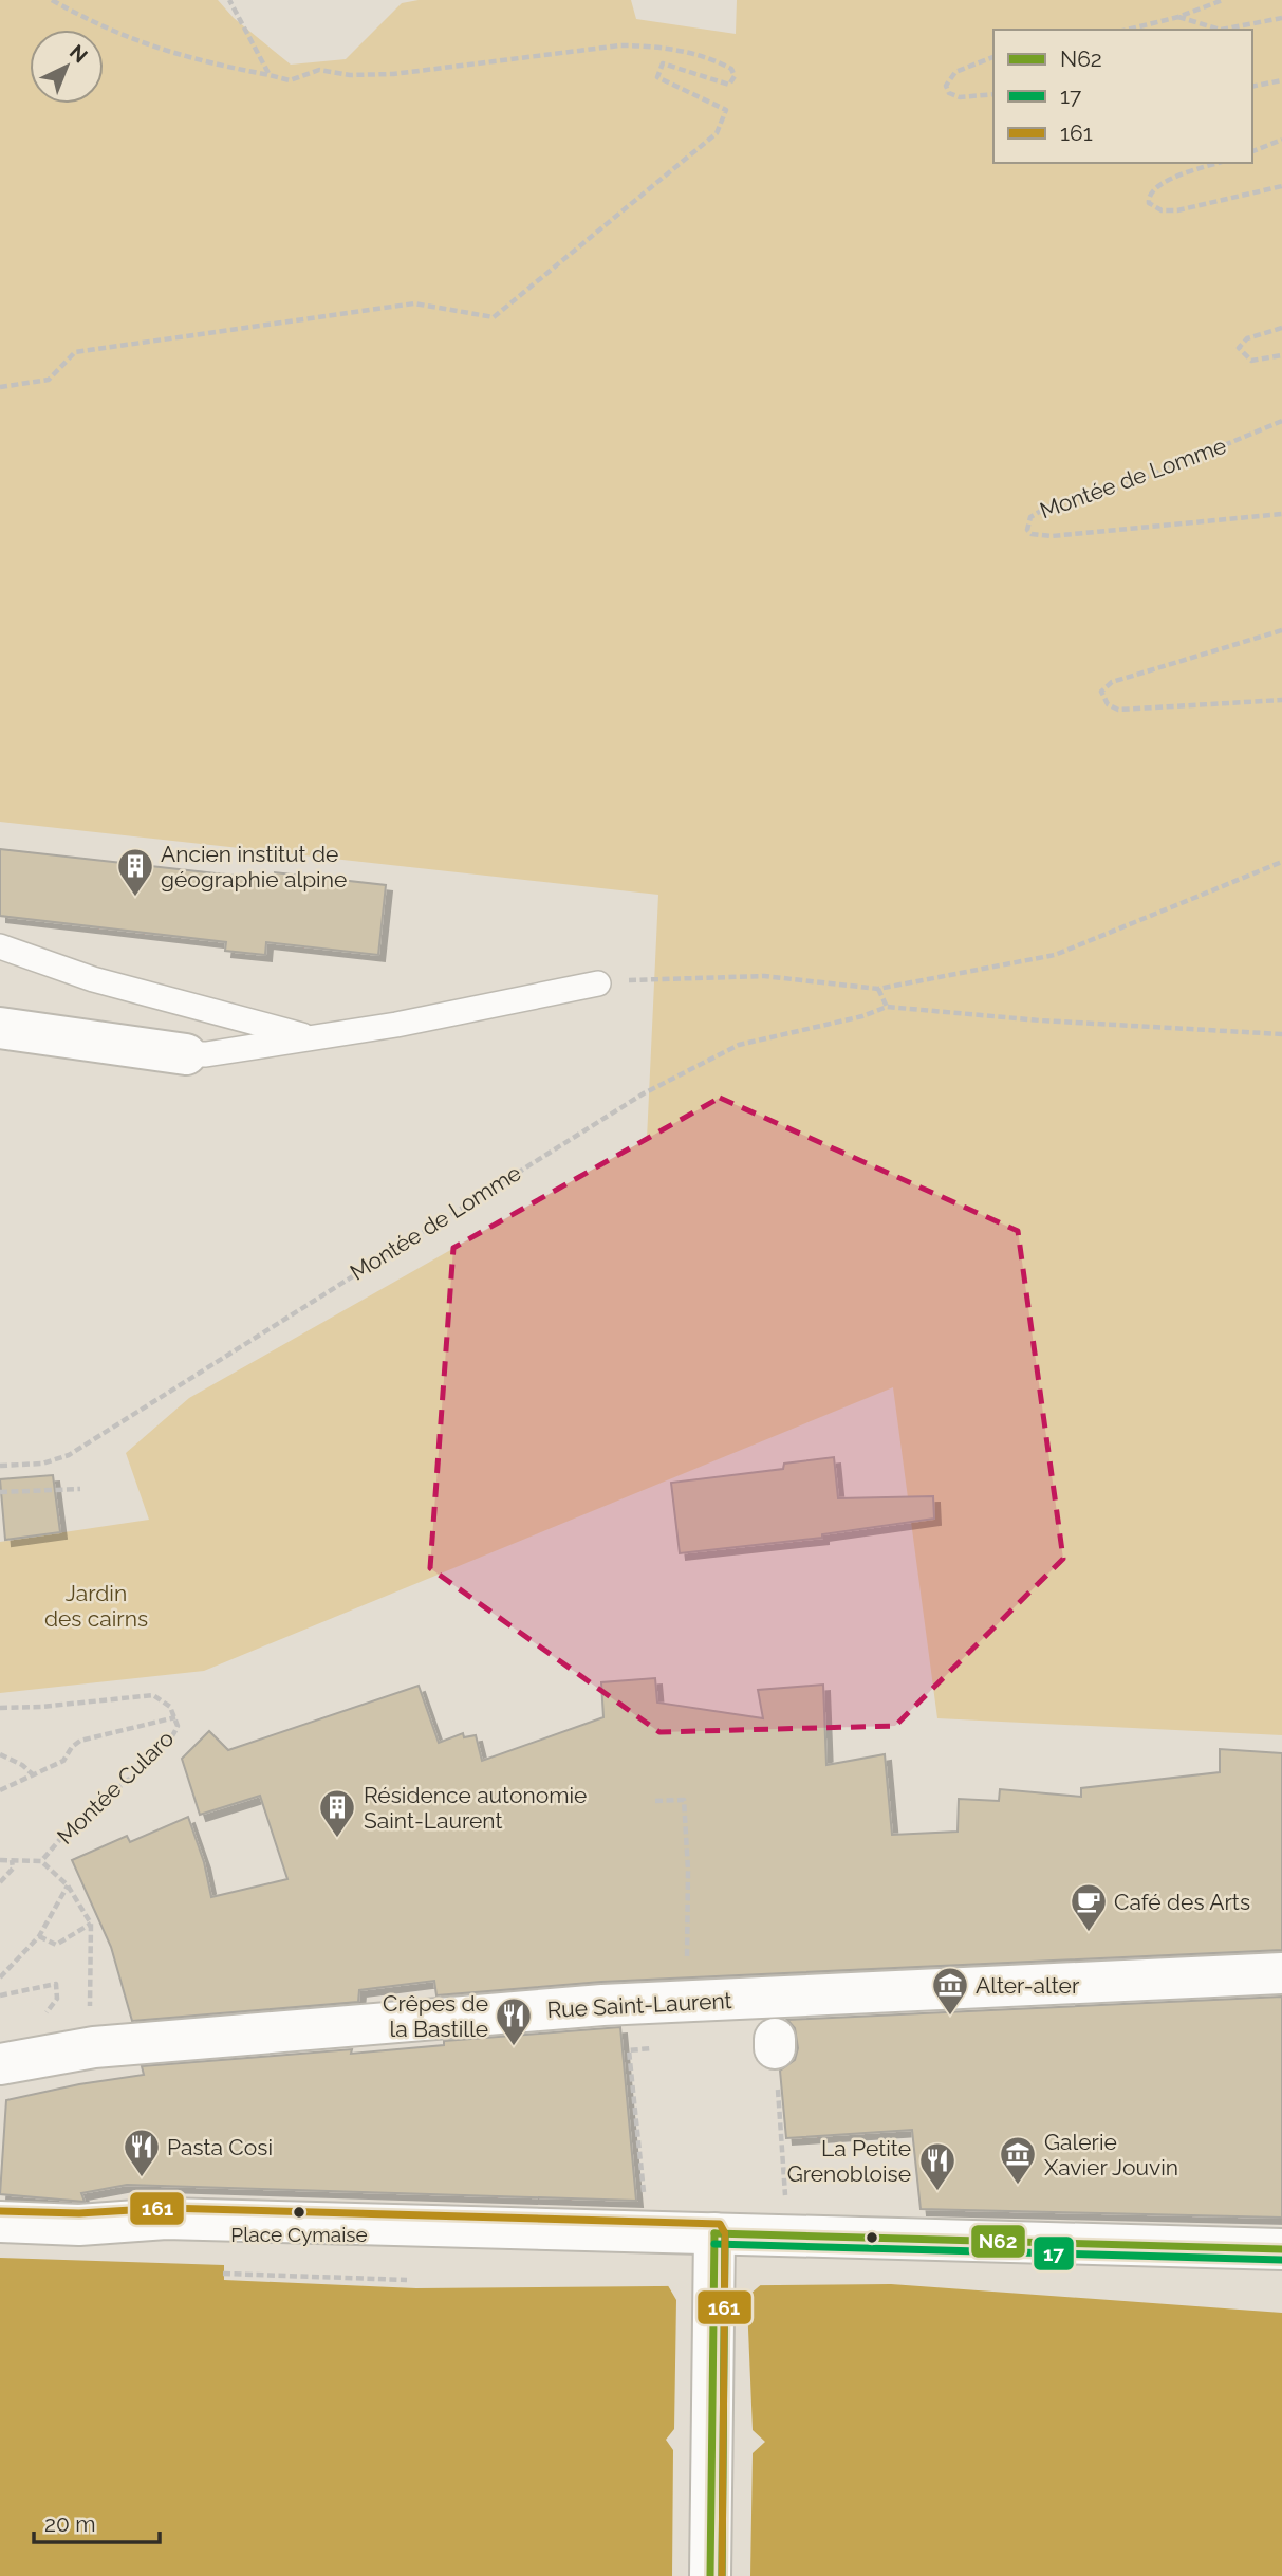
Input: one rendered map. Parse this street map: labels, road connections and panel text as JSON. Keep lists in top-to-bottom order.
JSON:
{
  "streets": {
    "main road": ["Rue Saint-Laurent"],
    "path": ["Montée de Lomme", "Montée Cularo"]
  },
  "parks": ["Jardin des cairns"],
  "places": {
    "building": ["Ancien institut de géographie alpine", "Résidence autonomie Saint-Laurent"],
    "cafe": ["Café des Arts"],
    "museum": ["Alter-alter", "Galerie Xavier Jouvin"],
    "restaurant": ["Crêpes de la Bastille", "Pasta Cosi", "La Petite Grenobloise"],
    "other": ["Place Cymaise"]
  },
  "lines": ["transit line 161", "transit line N62", "transit line 17"],
  "legend": ["N62", "17", "161"],
  "scale_bar": "20 m",
  "north": "top right"
}
